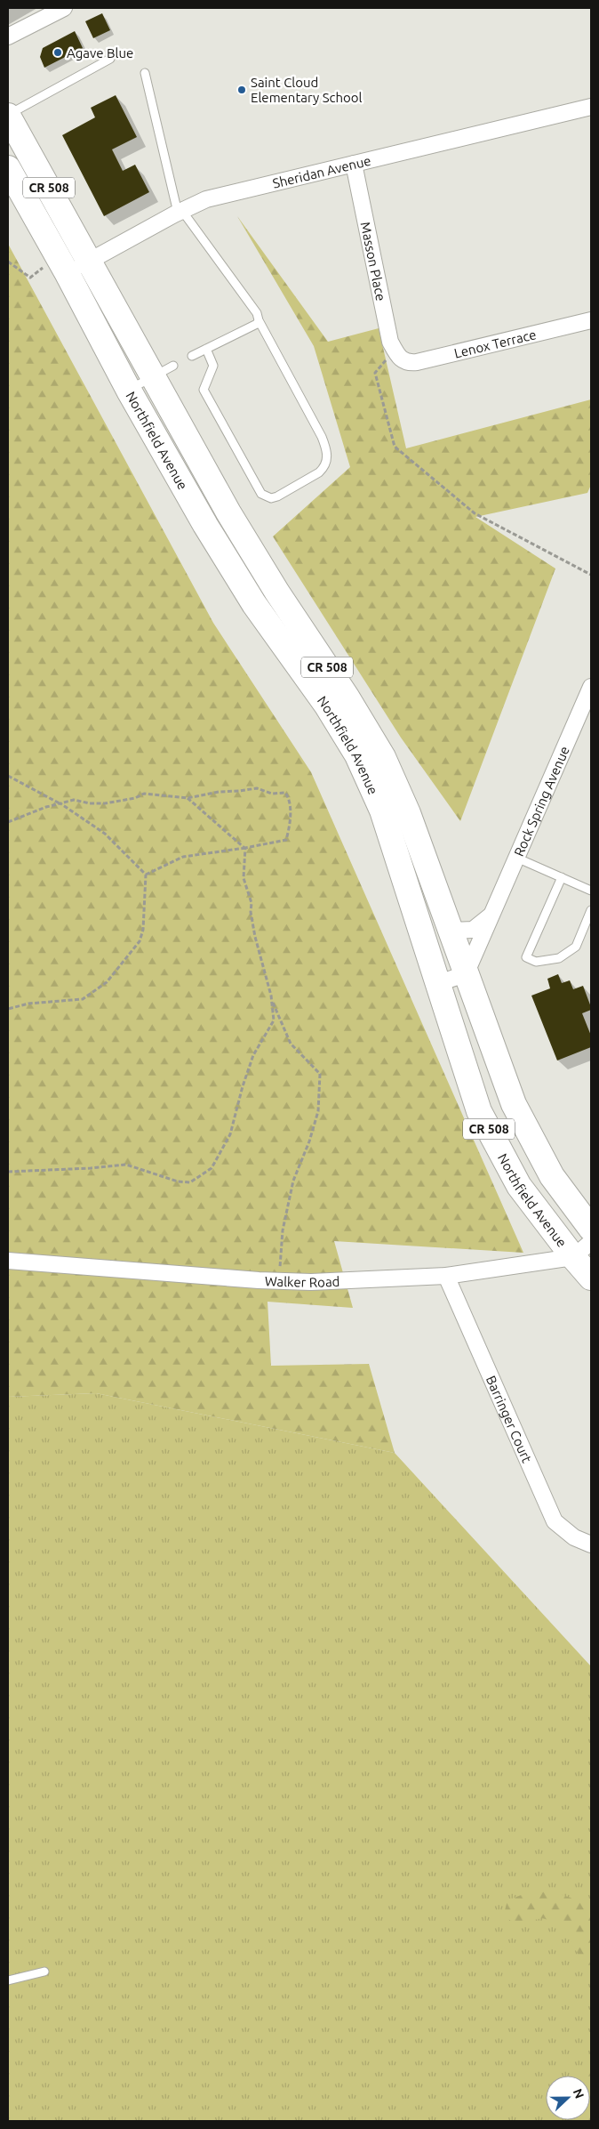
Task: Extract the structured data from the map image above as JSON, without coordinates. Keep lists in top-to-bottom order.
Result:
{
  "streets": {
    "main road": ["CR 508", "Northfield Avenue"],
    "street": [
      "Sheridan Avenue",
      "Masson Place",
      "Lenox Terrace",
      "Rock Spring Avenue",
      "Walker Road",
      "Barringer Court"
    ]
  },
  "crossings": [
    ["Sheridan Avenue", "Masson Place"],
    ["Sheridan Avenue", "Northfield Avenue"],
    ["Masson Place", "Lenox Terrace"],
    ["Northfield Avenue", "Rock Spring Avenue"],
    ["Northfield Avenue", "Walker Road"],
    ["Walker Road", "Barringer Court"]
  ],
  "places": ["Agave Blue", "Saint Cloud Elementary School"],
  "north": "right"
}
